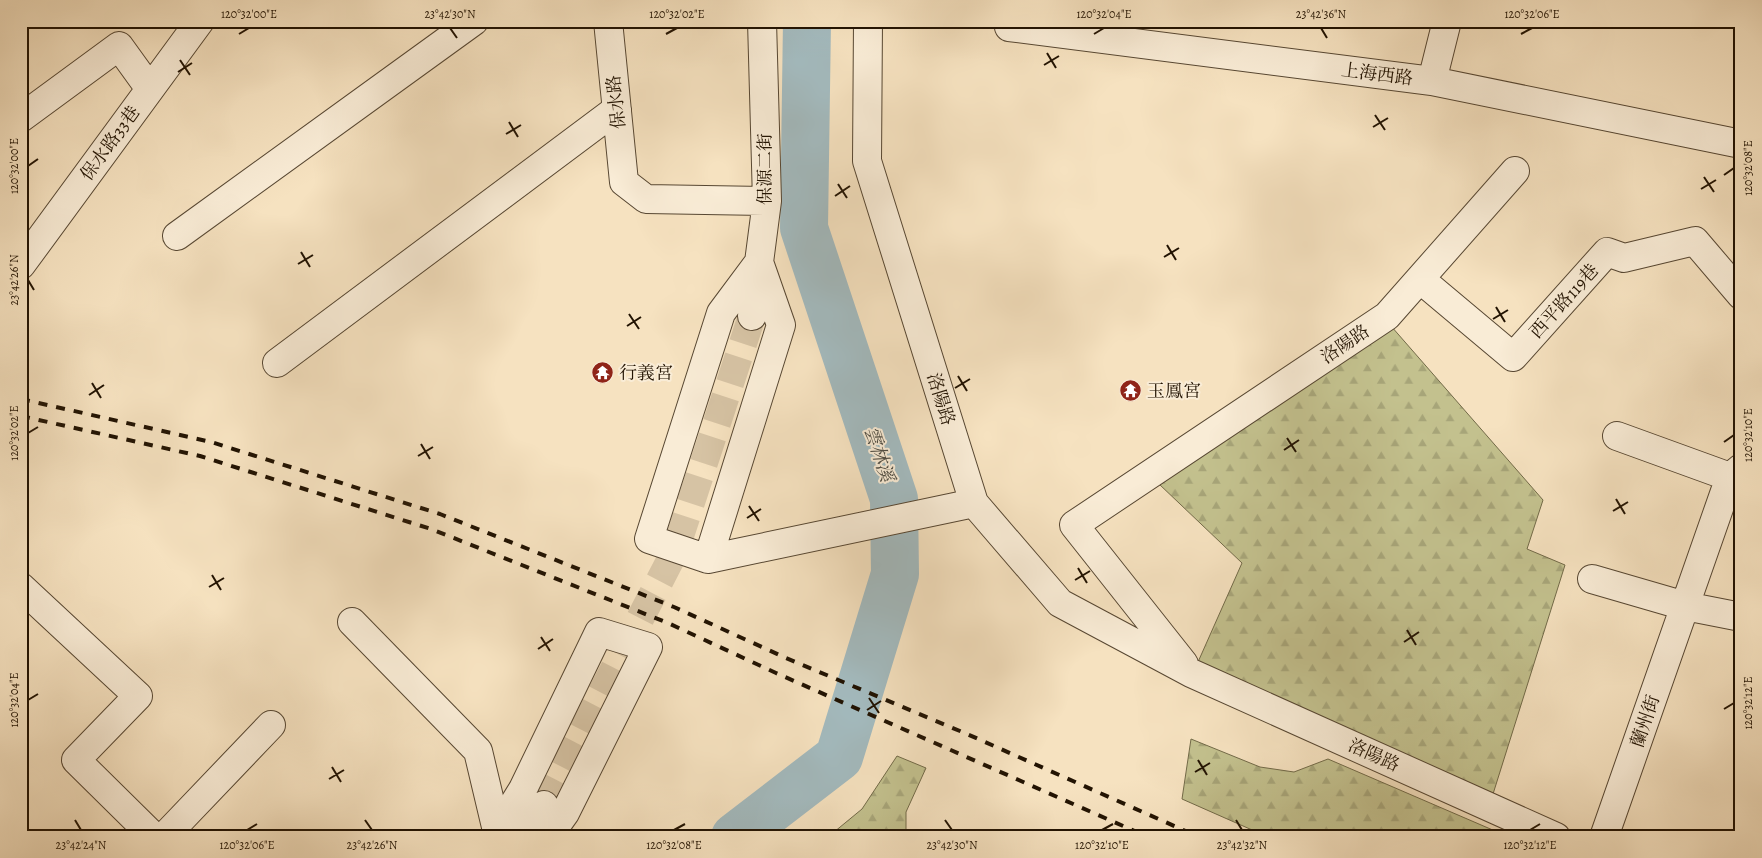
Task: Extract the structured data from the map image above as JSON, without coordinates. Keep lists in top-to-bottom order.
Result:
{
  "streets": {
    "street": [
      "上海西路",
      "保水路",
      "保水路33巷",
      "保源二街",
      "西平路119巷",
      "洛陽路",
      "蘭州街"
    ]
  },
  "crossings": [
    ["保水路", "保源二街"],
    ["西平路119巷", "洛陽路"]
  ],
  "water": ["雲林溪"],
  "places": {
    "temple": ["行義宮", "玉鳳宮"]
  },
  "coordinates": [
    "120°32'00\"E",
    "23°42'30\"N",
    "120°32'02\"E",
    "120°32'04\"E",
    "23°42'36\"N",
    "120°32'06\"E",
    "120°32'08\"E",
    "23°42'26\"N",
    "120°32'10\"E",
    "120°32'12\"E",
    "23°42'24\"N",
    "23°42'32\"N"
  ]
}
